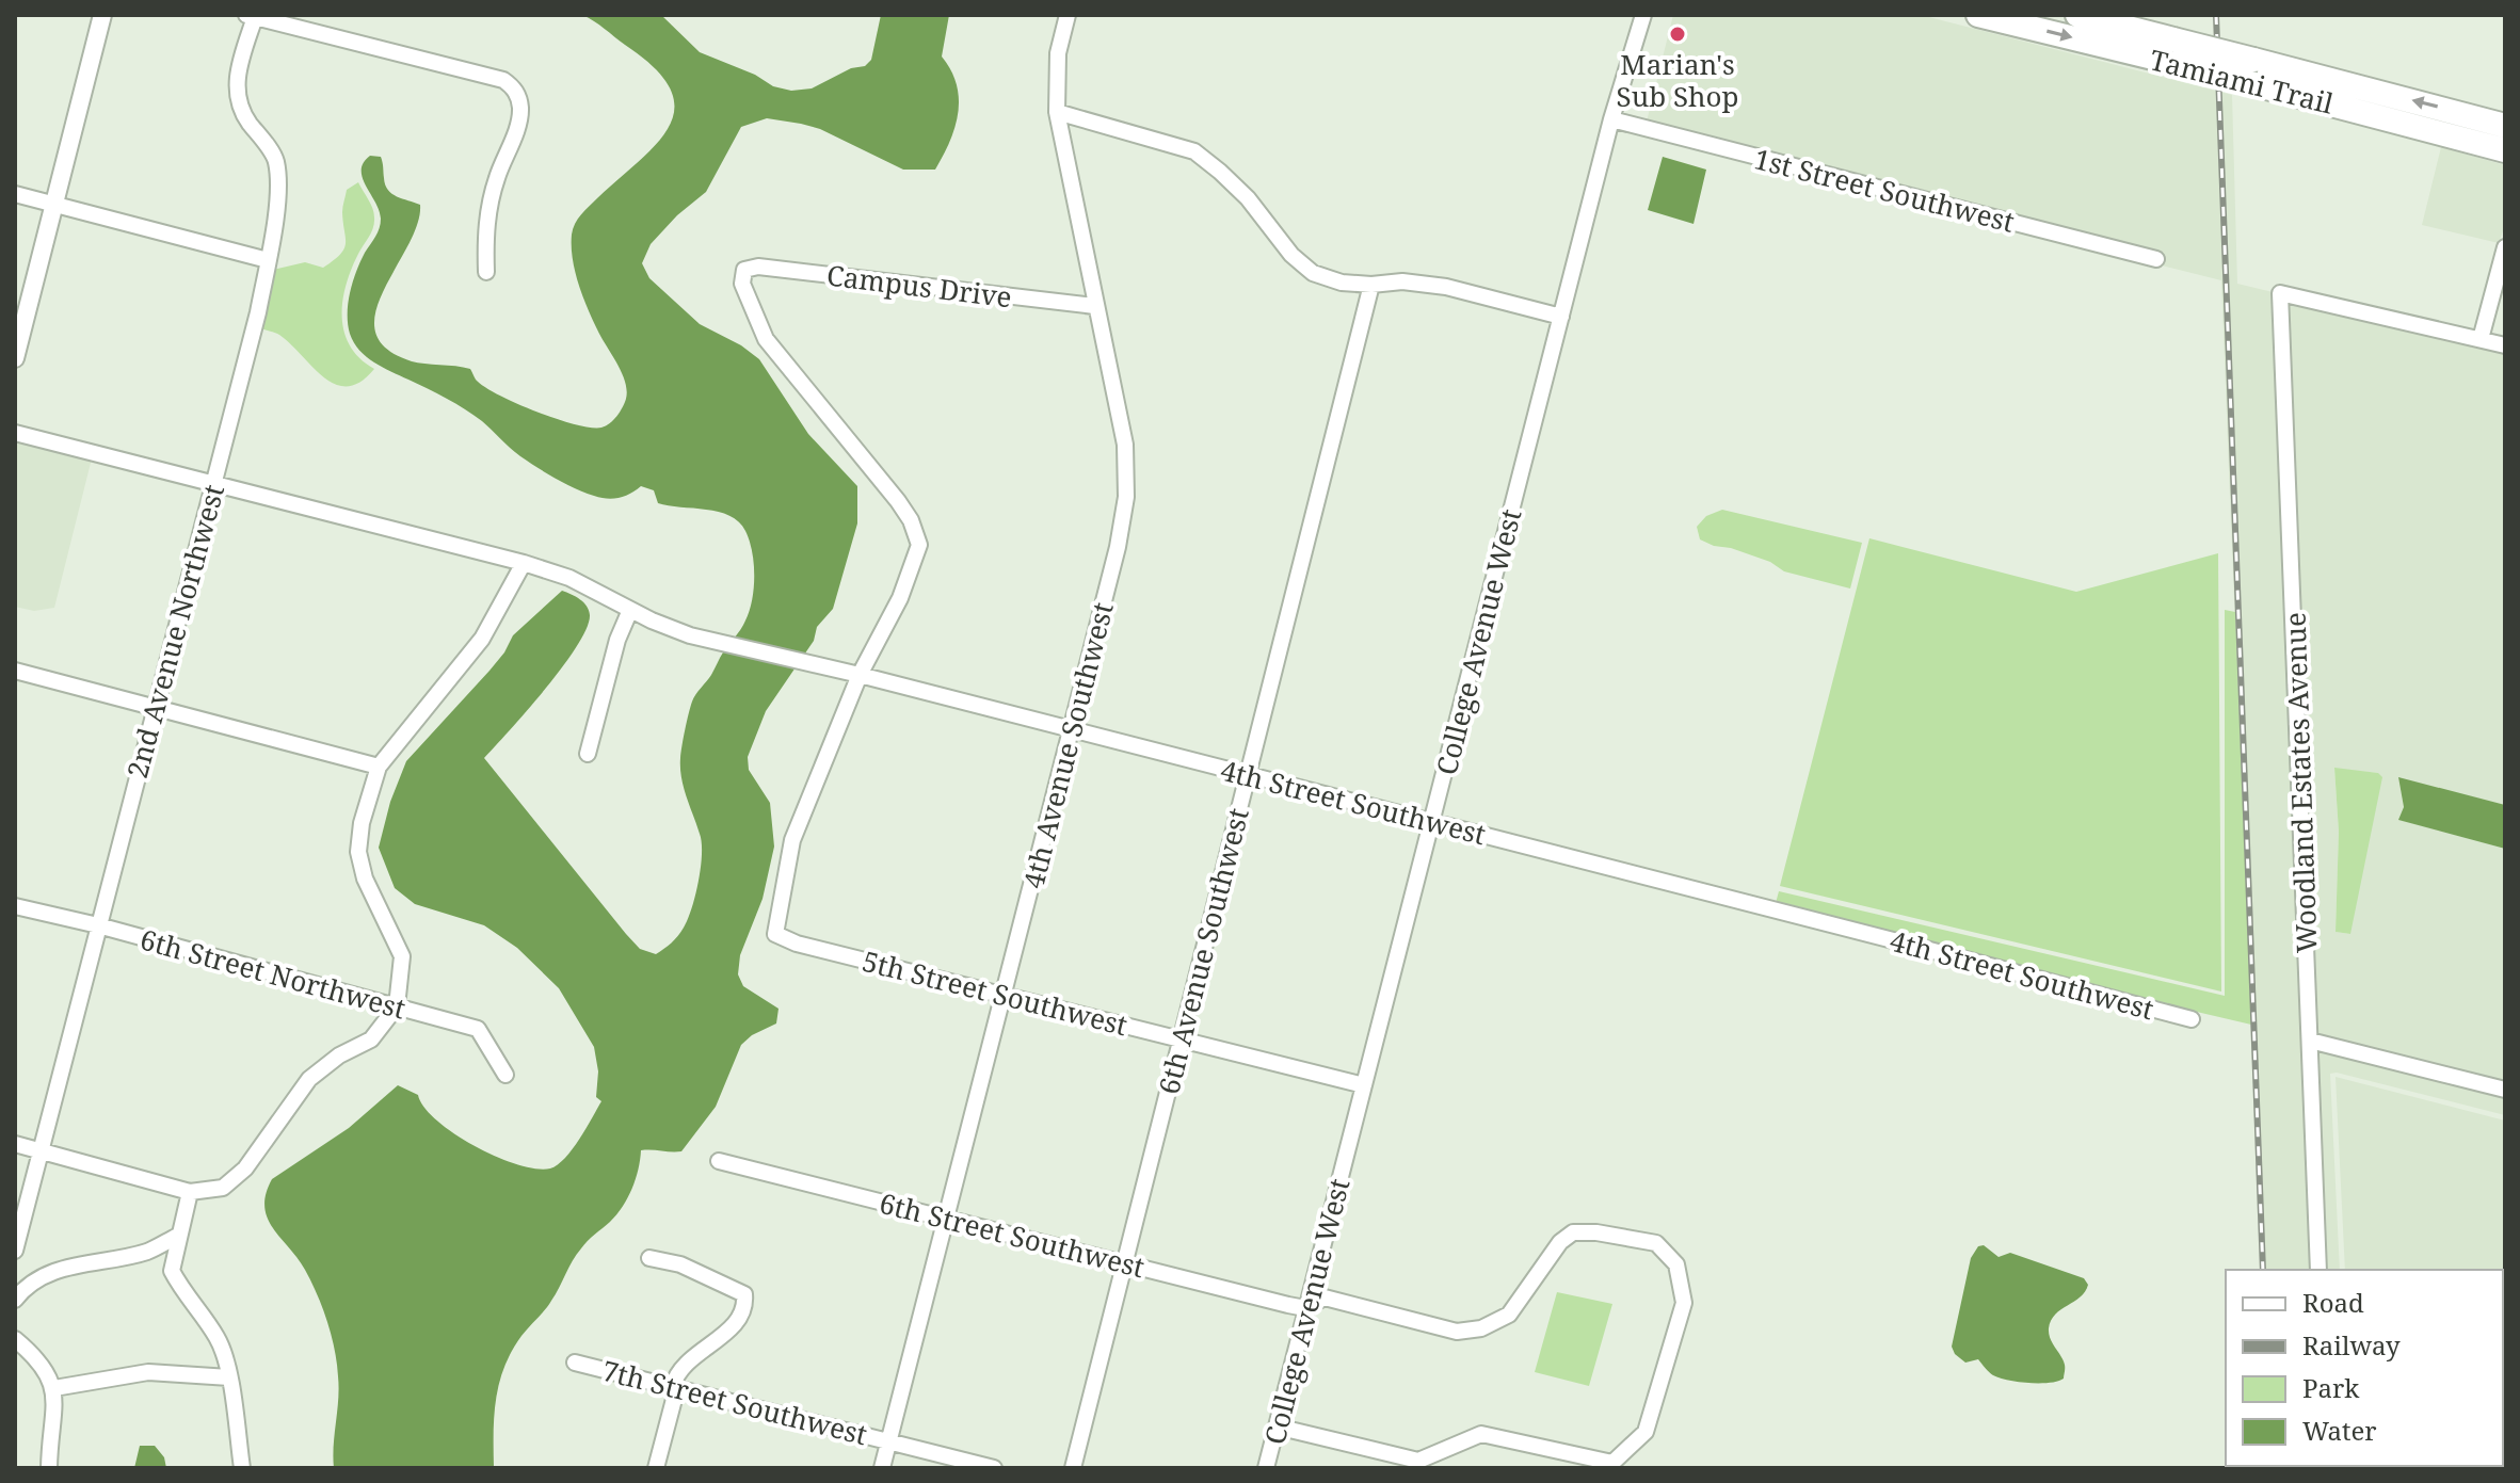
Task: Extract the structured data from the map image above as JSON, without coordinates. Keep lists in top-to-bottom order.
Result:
{
  "streets": {
    "main road": ["Tamiami Trail"],
    "street": [
      "1st Street Southwest",
      "Campus Drive",
      "2nd Avenue Northwest",
      "College Avenue West",
      "4th Avenue Southwest",
      "Woodland Estates Avenue",
      "4th Street Southwest",
      "6th Avenue Southwest",
      "6th Street Northwest",
      "5th Street Southwest",
      "6th Street Southwest",
      "7th Street Southwest"
    ]
  },
  "crossings": [
    ["1st Street Southwest", "College Avenue West"],
    ["Campus Drive", "4th Avenue Southwest"],
    ["Campus Drive", "4th Street Southwest"],
    ["Campus Drive", "5th Street Southwest"],
    ["2nd Avenue Northwest", "4th Street Southwest"],
    ["2nd Avenue Northwest", "6th Street Northwest"],
    ["College Avenue West", "4th Street Southwest"],
    ["College Avenue West", "5th Street Southwest"],
    ["College Avenue West", "6th Street Southwest"],
    ["4th Avenue Southwest", "4th Street Southwest"],
    ["4th Avenue Southwest", "5th Street Southwest"],
    ["4th Avenue Southwest", "6th Street Southwest"],
    ["4th Avenue Southwest", "7th Street Southwest"],
    ["4th Street Southwest", "6th Avenue Southwest"],
    ["4th Street Southwest", "5th Street Southwest"],
    ["6th Avenue Southwest", "5th Street Southwest"],
    ["6th Avenue Southwest", "6th Street Southwest"]
  ],
  "places": ["Marian's Sub Shop"],
  "legend": [
    "Road",
    "Railway",
    "Park",
    "Water"
  ]
}
